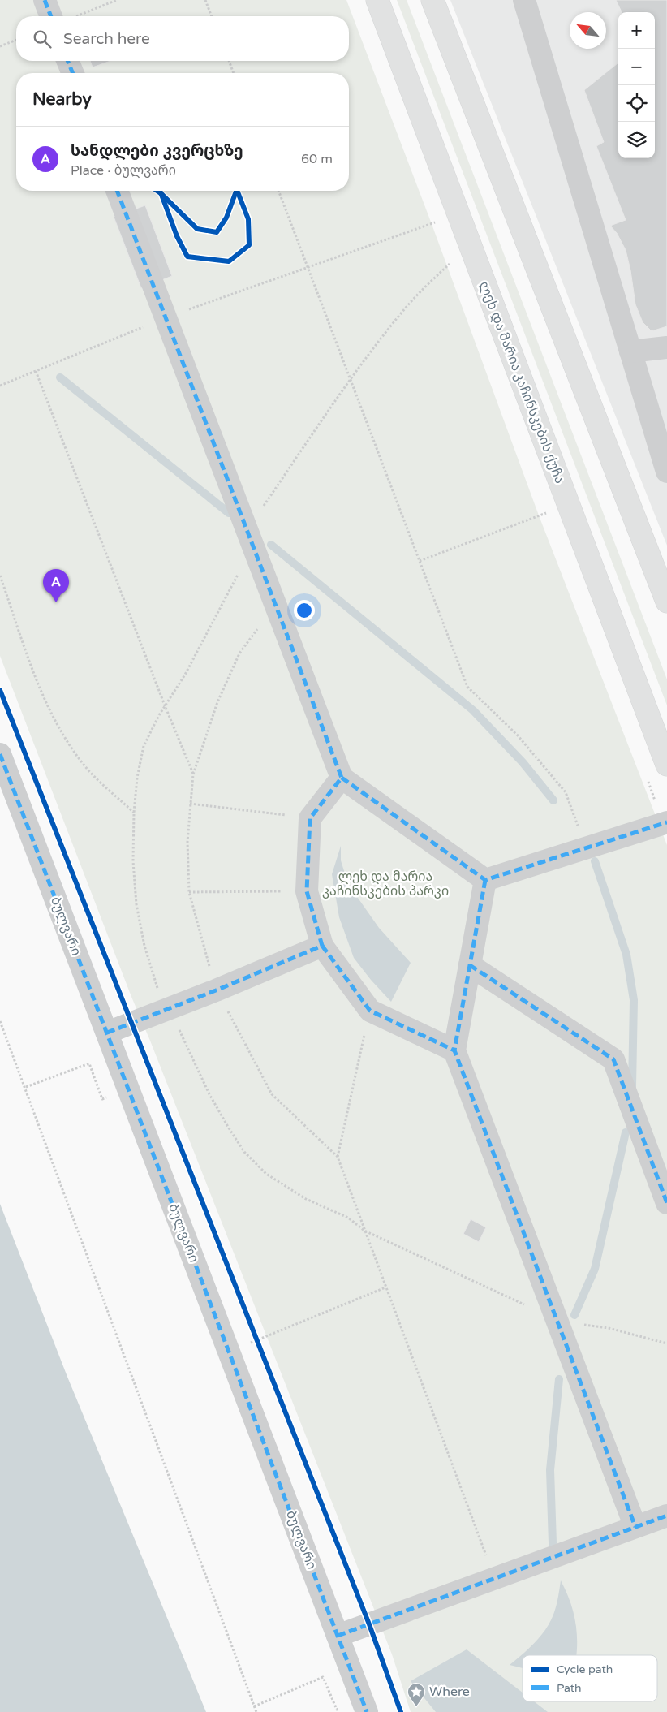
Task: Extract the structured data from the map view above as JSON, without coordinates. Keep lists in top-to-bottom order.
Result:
{
  "streets": {
    "main road": ["ლეხ და მარია კაჩინსკების ქუჩა"],
    "street": ["ბულვარი"]
  },
  "parks": ["ლეხ და მარია კაჩინსკების პარკი"],
  "places": {
    "place": ["Where"]
  },
  "legend": ["Cycle path", "Path"],
  "north": "top left",
  "page": {
    "map_buttons": ["+", "−"],
    "search": "Search here",
    "heading": "Nearby",
    "list": [
      {
        "mark": "A",
        "name": "სანდლები კვერცხზე",
        "note": "Place · ბულვარი",
        "value": "60 m"
      }
    ],
    "pins": "A"
  }
}
